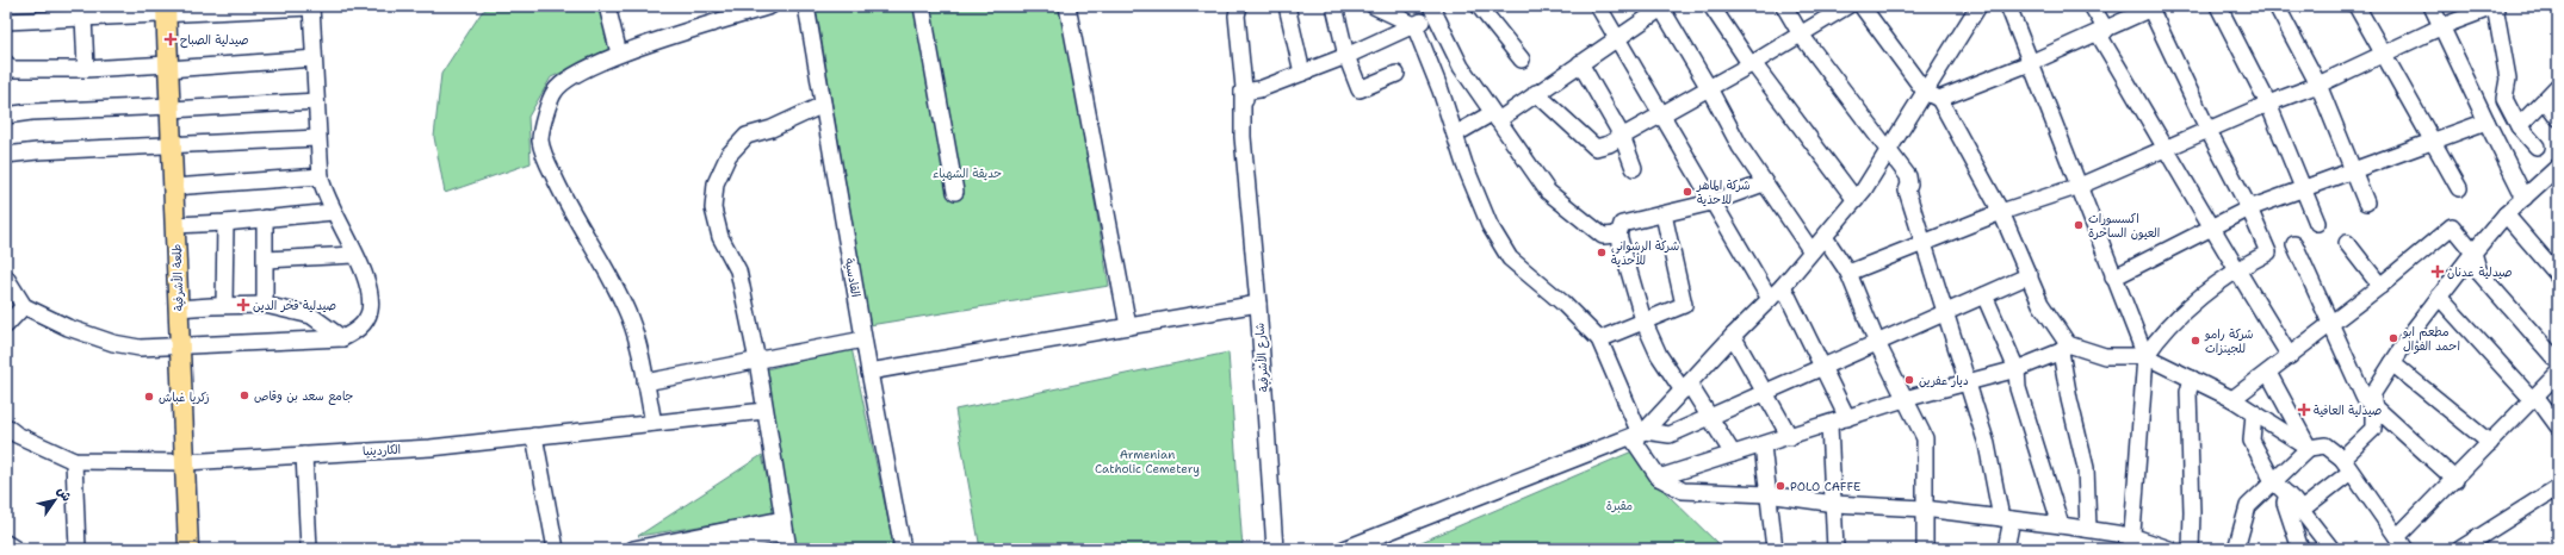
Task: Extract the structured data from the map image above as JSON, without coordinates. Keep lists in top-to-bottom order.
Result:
{
  "streets": {
    "main road": ["طلعة الأشرفية"],
    "street": ["القادسية", "شارع الأشرفية", "الكاردينيا"]
  },
  "crossings": [
    ["طلعة الأشرفية", "الكاردينيا"]
  ],
  "parks": ["حديقة الشهباء", "Armenian Catholic Cemetery", "مقبرة"],
  "places": {
    "health": [
      "صيدلية الصباح",
      "صيدلية عدنان",
      "صيدلية فخر الدين",
      "صيدلية العافية"
    ],
    "other": [
      "شركة الماهر للاحذية",
      "اكسسورات العيون الساحرة",
      "شركة الرشواني للأحذية",
      "مطعم ابو احمد الفوال",
      "شركة رامو للجينزات",
      "ديار عفرين",
      "جامع سعد بن وقاص",
      "زكريا غباش",
      "POLO CAFFE"
    ]
  },
  "north": "top right"
}
